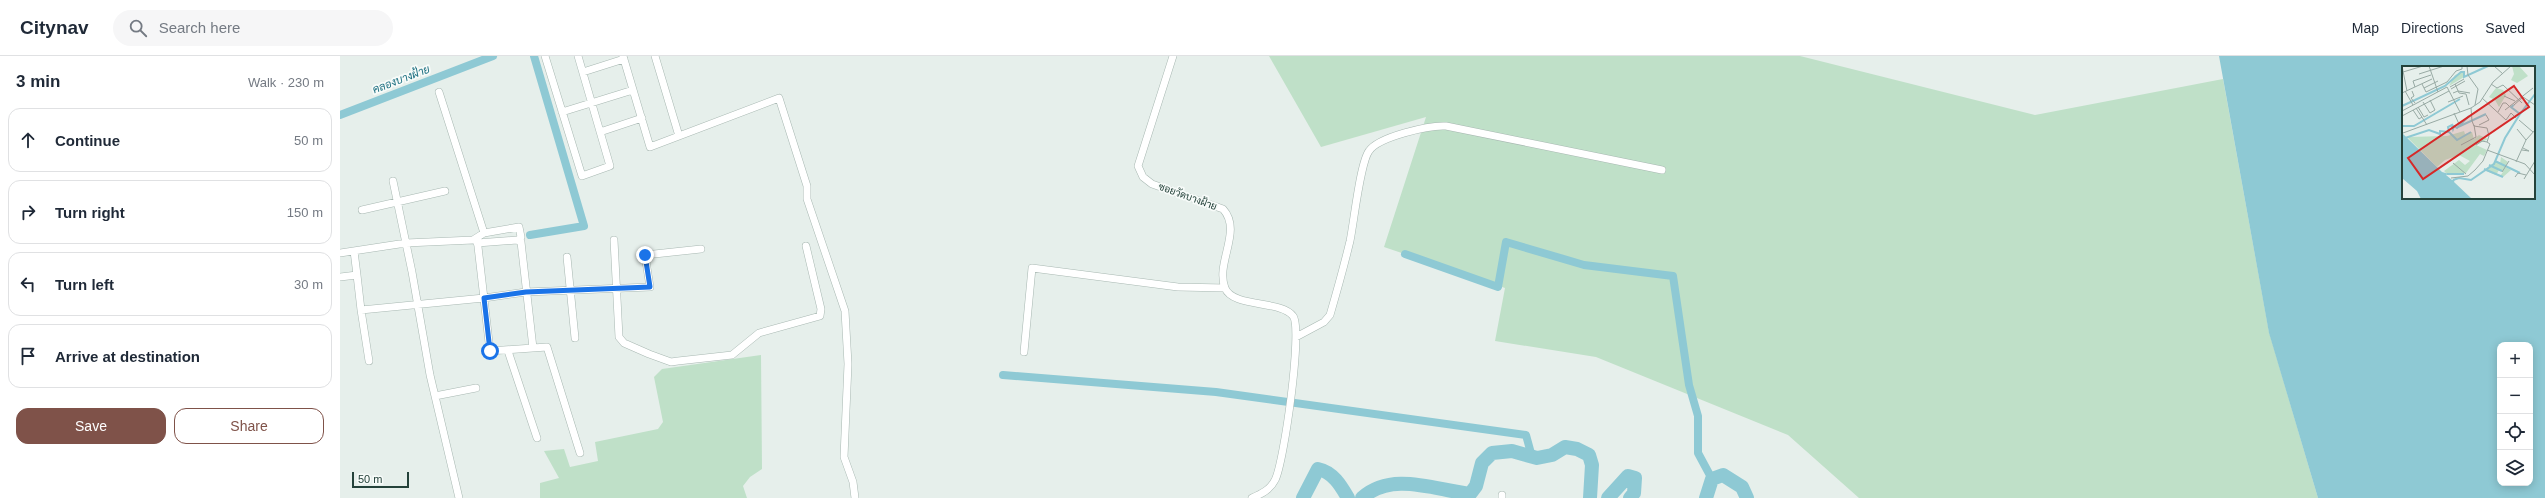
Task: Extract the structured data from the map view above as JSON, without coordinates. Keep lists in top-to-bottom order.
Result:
{
  "streets": {
    "street": ["ซอยวัดบางฝ้าย"]
  },
  "water": ["คลองบางฝ้าย"],
  "scale_bar": "50 m",
  "page": {
    "header": "Citynav",
    "search": "Search here",
    "nav": ["Map", "Directions", "Saved"],
    "heading": ["3 min", "Walk · 230 m"],
    "list": [
      ["Continue", "50 m"],
      ["Turn right", "150 m"],
      ["Turn left", "30 m"],
      "Arrive at destination"
    ],
    "map_buttons": ["+", "−"],
    "buttons": ["Save", "Share"],
    "scale": "50 m"
  }
}
